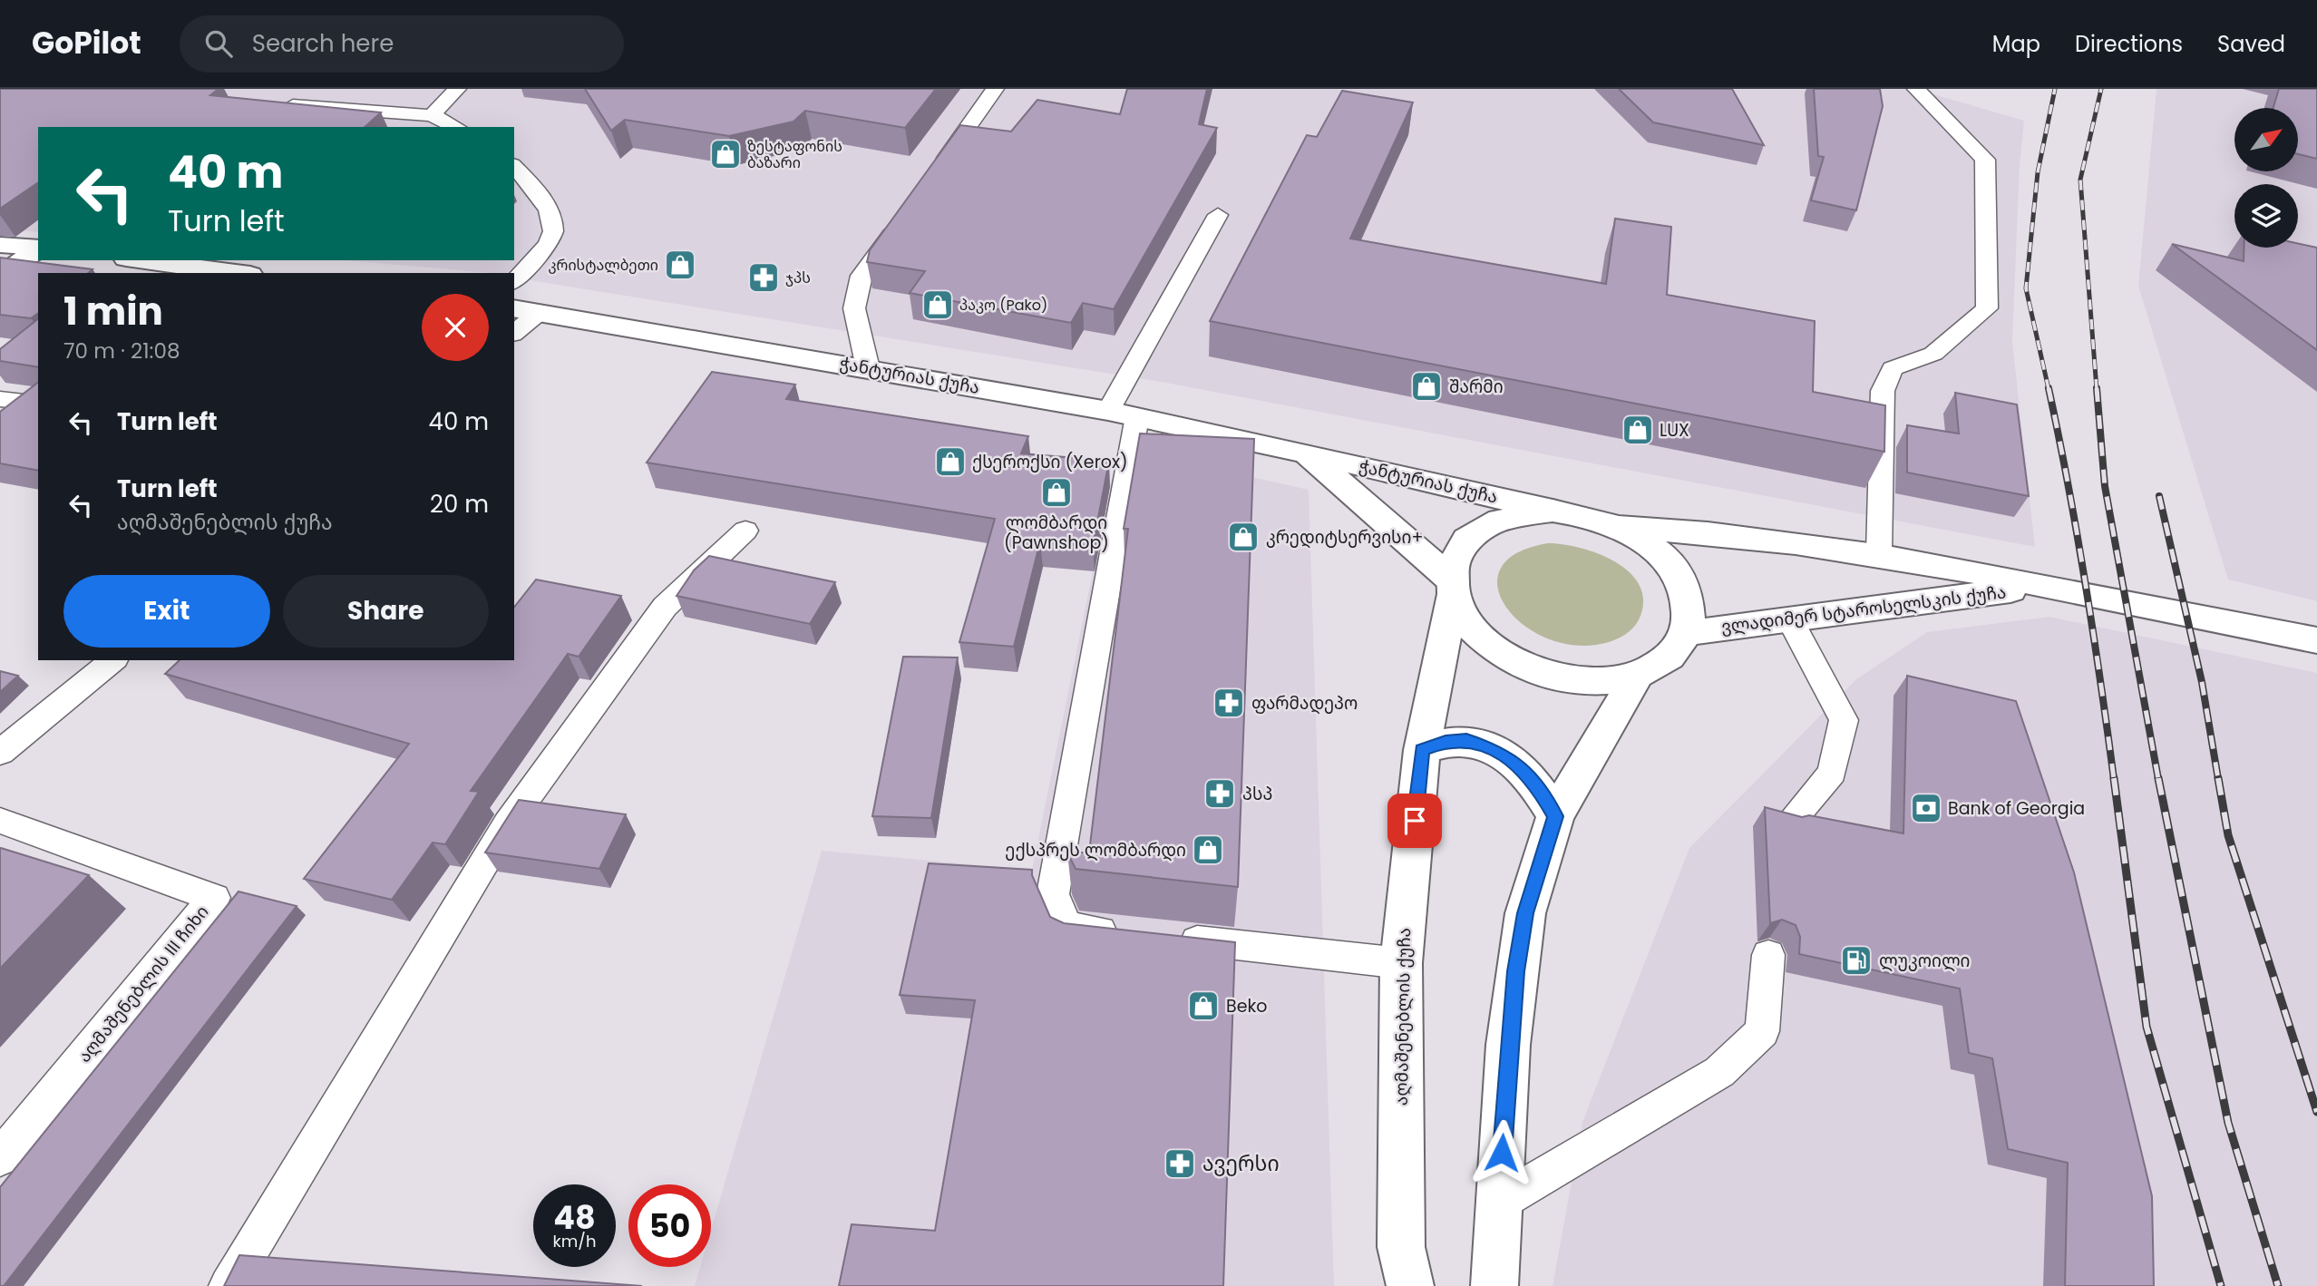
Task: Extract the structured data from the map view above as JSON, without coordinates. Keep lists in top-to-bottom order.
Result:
{
  "streets": {
    "main road": ["ჭანტურიას ქუჩა", "ვლადიმერ სტაროსელსკის ქუჩა", "აღმაშენებლის ქუჩა"],
    "lane": ["აღმაშენებლის III ჩიხი"]
  },
  "crossings": [
    ["ჭანტურიას ქუჩა", "ვლადიმერ სტაროსელსკის ქუჩა"],
    ["ჭანტურიას ქუჩა", "აღმაშენებლის ქუჩა"],
    ["ვლადიმერ სტაროსელსკის ქუჩა", "აღმაშენებლის ქუჩა"]
  ],
  "places": {
    "shop": [
      "ზესტაფონის ბაზარი",
      "კრისტალბეთი",
      "პაკო (Pako)",
      "შარმი",
      "LUX",
      "ქსეროქსი (Xerox)",
      "ლომბარდი (Pawnshop)",
      "კრედიტსერვისი+",
      "ექსპრეს ლომბარდი",
      "Beko"
    ],
    "pharmacy": [
      "ჯპს",
      "ფარმადეპო",
      "პსპ",
      "ავერსი"
    ],
    "bank": ["Bank of Georgia"],
    "fuel station": ["ლუკოილი"]
  },
  "north": "top right",
  "page": {
    "header": "GoPilot",
    "search": "Search here",
    "nav": ["Map", "Directions", "Saved"],
    "turn": ["40 m", "Turn left"],
    "heading": ["1 min", "70 m · 21:08"],
    "list": [
      {
        "name": "Turn left",
        "value": "40 m"
      },
      {
        "name": "Turn left",
        "note": "აღმაშენებლის ქუჩა",
        "value": "20 m"
      }
    ],
    "buttons": ["Exit", "Share"],
    "speed": "48 km/h",
    "limit": "50"
  }
}
